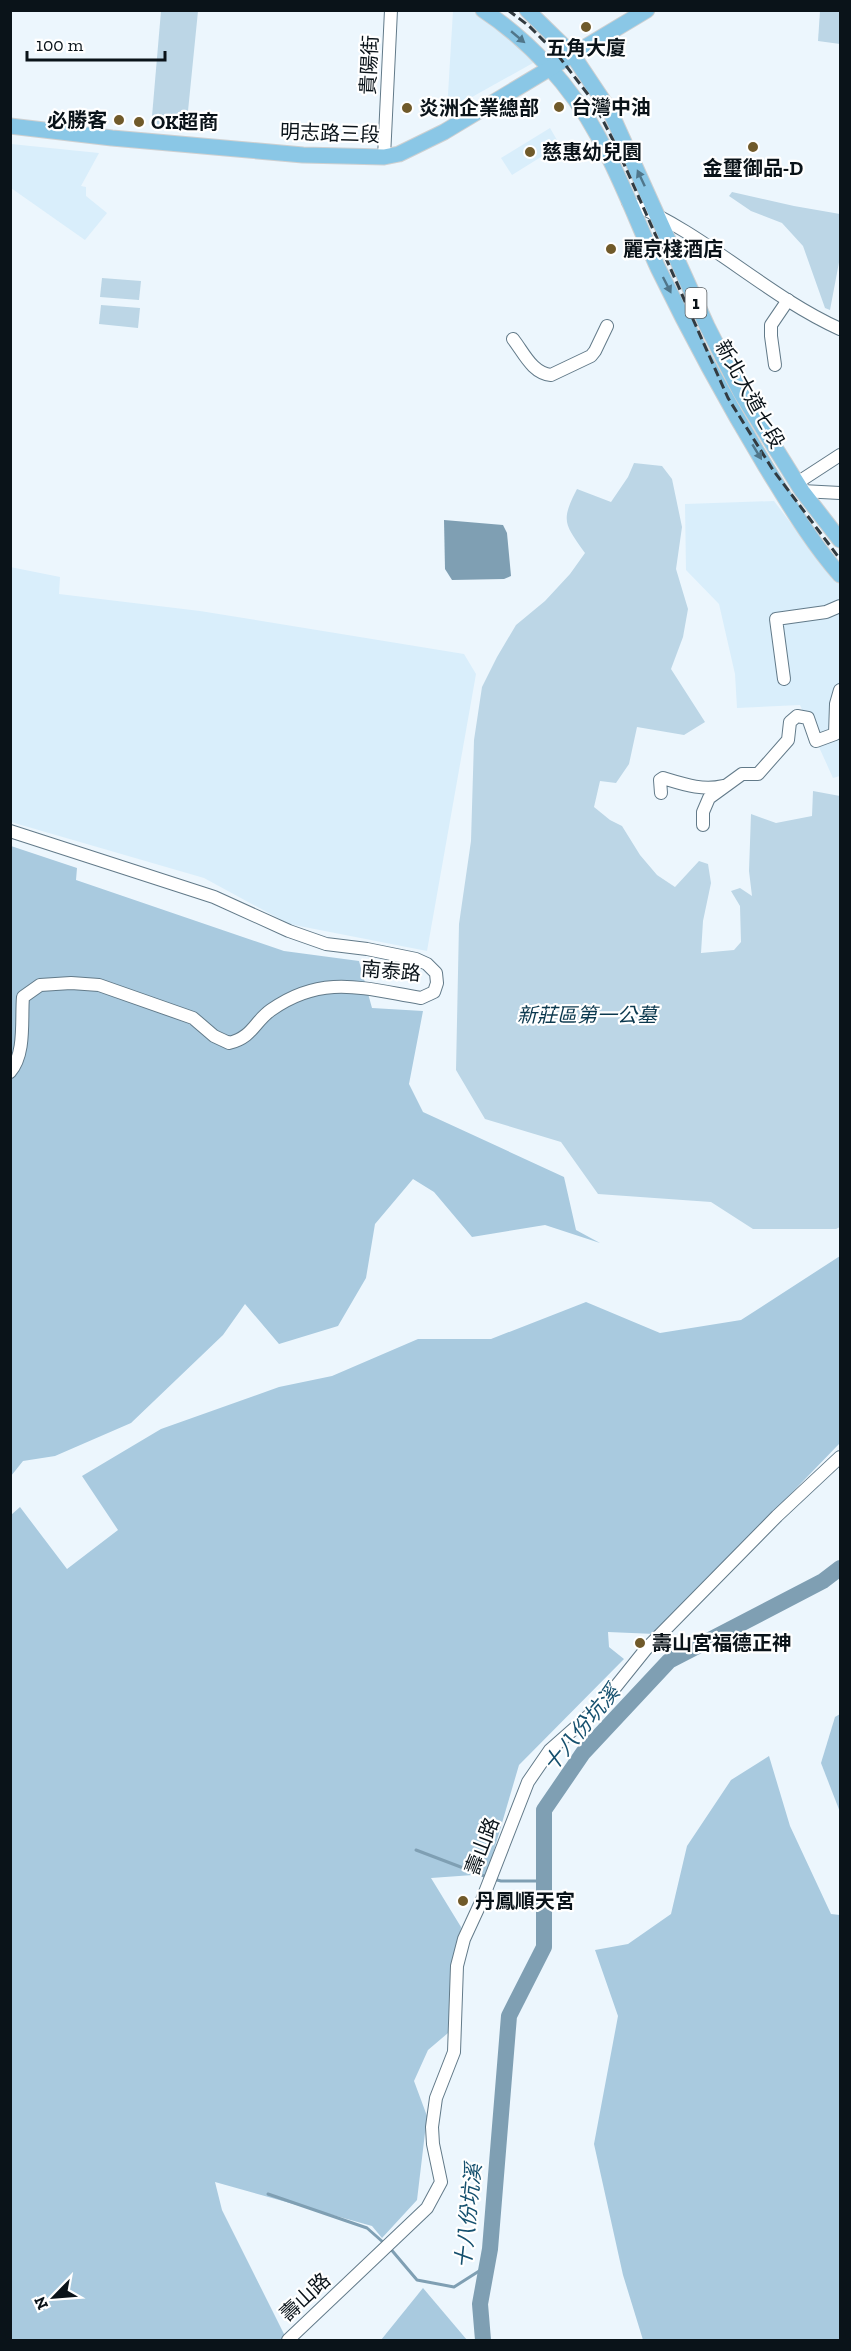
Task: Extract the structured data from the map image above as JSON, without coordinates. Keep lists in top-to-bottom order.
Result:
{
  "streets": {
    "main road": ["明志路三段", "1", "新北大道七段"],
    "street": ["貴陽街", "南泰路", "壽山路"]
  },
  "crossings": [
    ["貴陽街", "明志路三段"],
    ["明志路三段", "1"],
    ["明志路三段", "新北大道七段"],
    ["1", "新北大道七段"]
  ],
  "water": ["十八份坑溪"],
  "parks": ["新莊區第一公墓"],
  "places": [
    "五角大廈",
    "台灣中油",
    "炎洲企業總部",
    "必勝客",
    "OK超商",
    "金璽御品-D",
    "慈惠幼兒園",
    "麗京棧酒店",
    "壽山宮福德正神",
    "丹鳳順天宮"
  ],
  "scale_bar": "100 m",
  "north": "bottom left"
}
